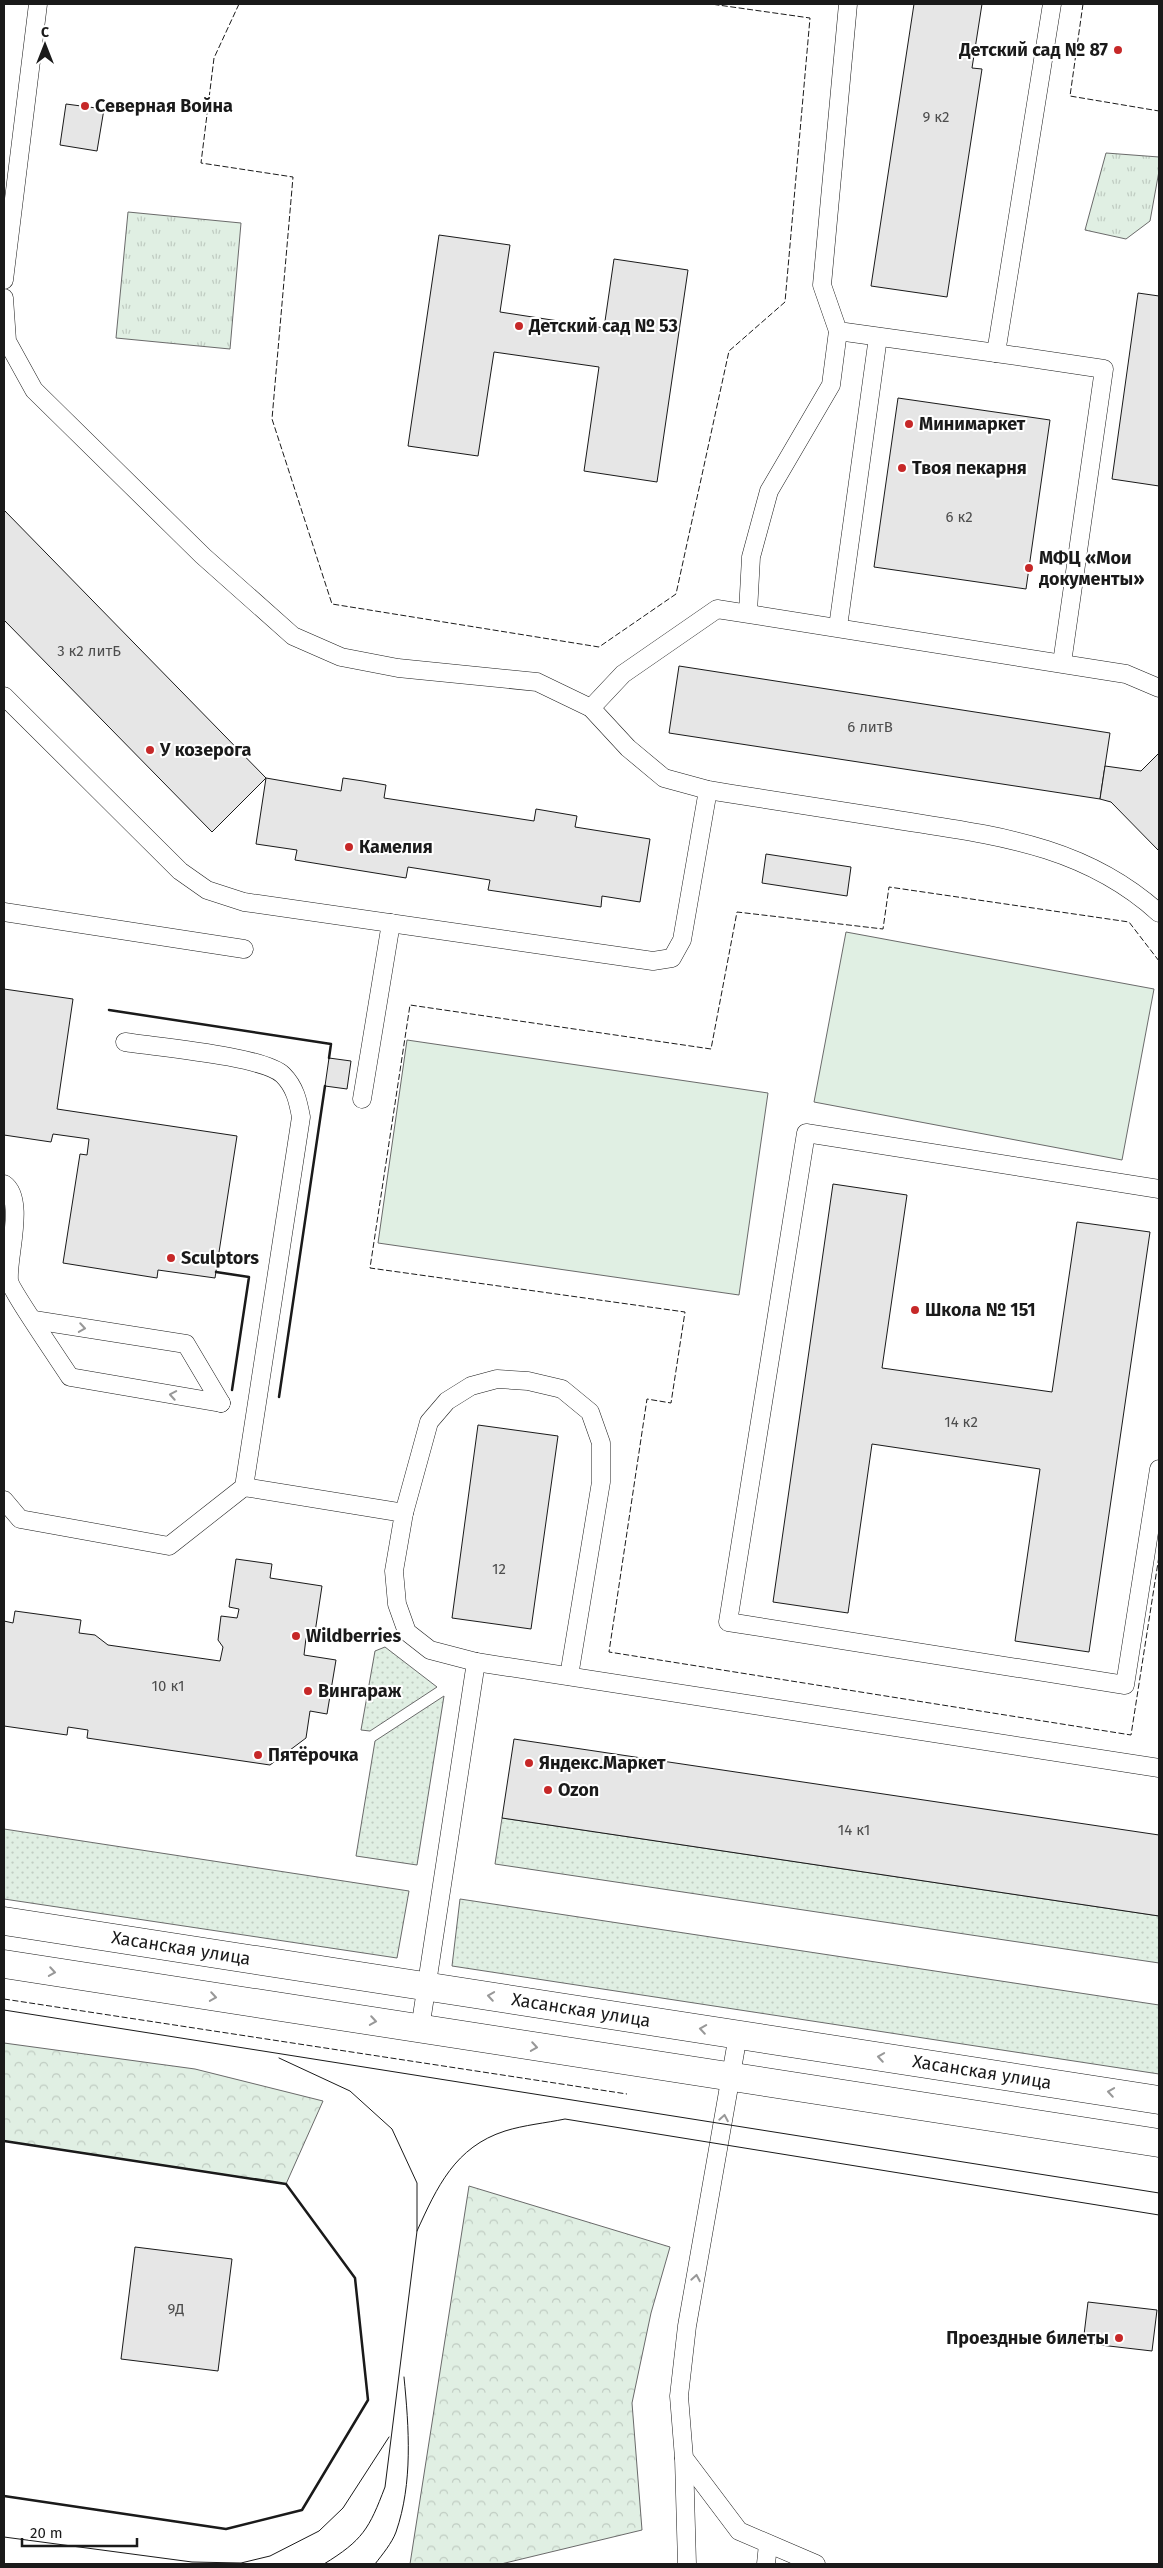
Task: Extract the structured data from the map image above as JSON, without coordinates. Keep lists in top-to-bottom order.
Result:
{
  "streets": {
    "street": ["Хасанская улица"]
  },
  "places": [
    "Детский сад № 87",
    "Северная Война",
    "Детский сад № 53",
    "Минимаркет",
    "Твоя пекарня",
    "МФЦ «Мои документы»",
    "У козерога",
    "Камелия",
    "Sculptors",
    "Школа № 151",
    "Wildberries",
    "Вингараж",
    "Пятёрочка",
    "Яндекс.Маркет",
    "Ozon",
    "Проездные билеты"
  ],
  "house_numbers": [
    "9 к2",
    "6 к2",
    "3 к2 литБ",
    "6 литВ",
    "14 к2",
    "12",
    "10 к1",
    "14 к1",
    "9Д"
  ],
  "scale_bar": "20 m",
  "north": "top"
}
